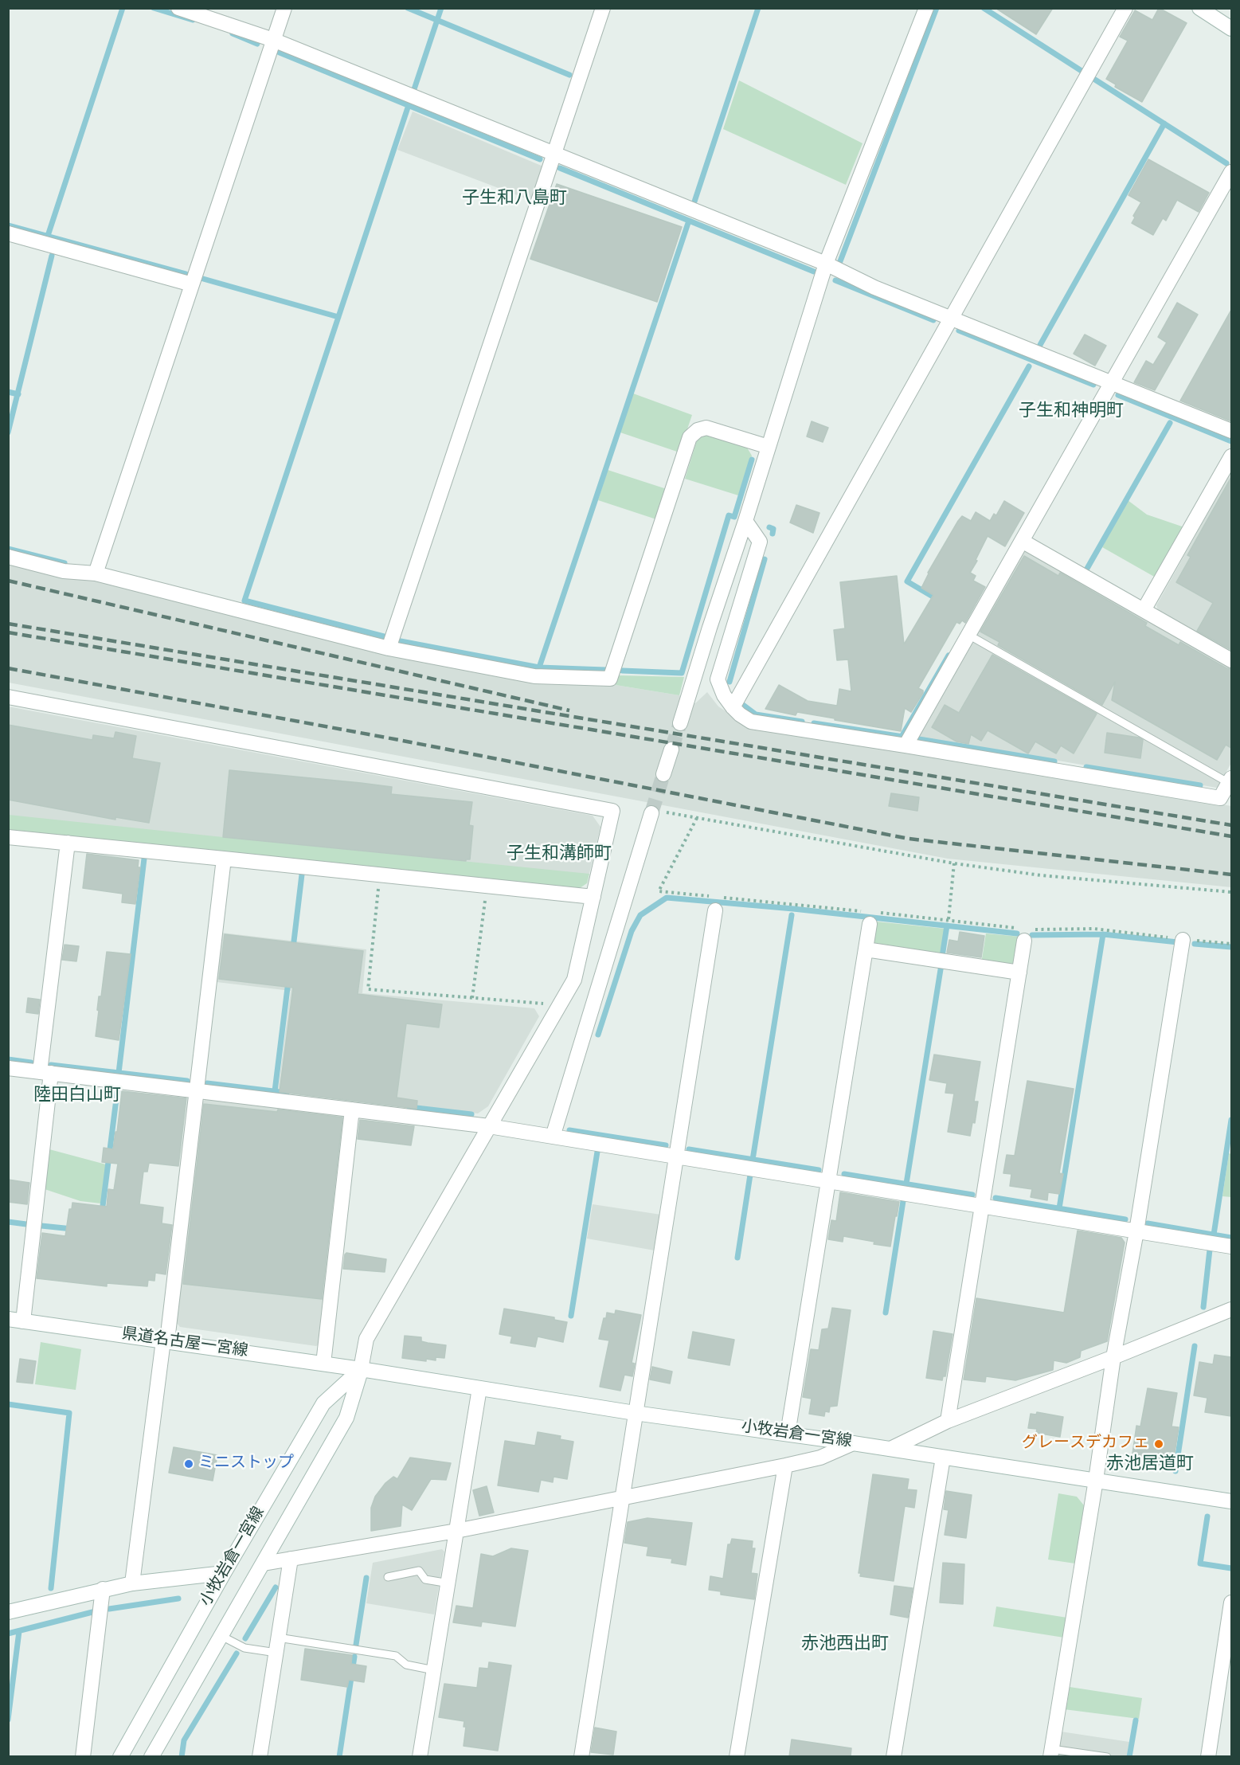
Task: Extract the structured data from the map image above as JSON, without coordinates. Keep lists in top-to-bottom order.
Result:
{
  "streets": {
    "street": ["県道名古屋一宮線", "小牧岩倉一宮線"]
  },
  "crossings": [
    ["県道名古屋一宮線", "小牧岩倉一宮線"]
  ],
  "districts": [
    "子生和八島町",
    "子生和神明町",
    "子生和溝師町",
    "陸田白山町",
    "赤池居道町",
    "赤池西出町"
  ],
  "places": ["グレースデカフェ", "ミニストップ"]
}
